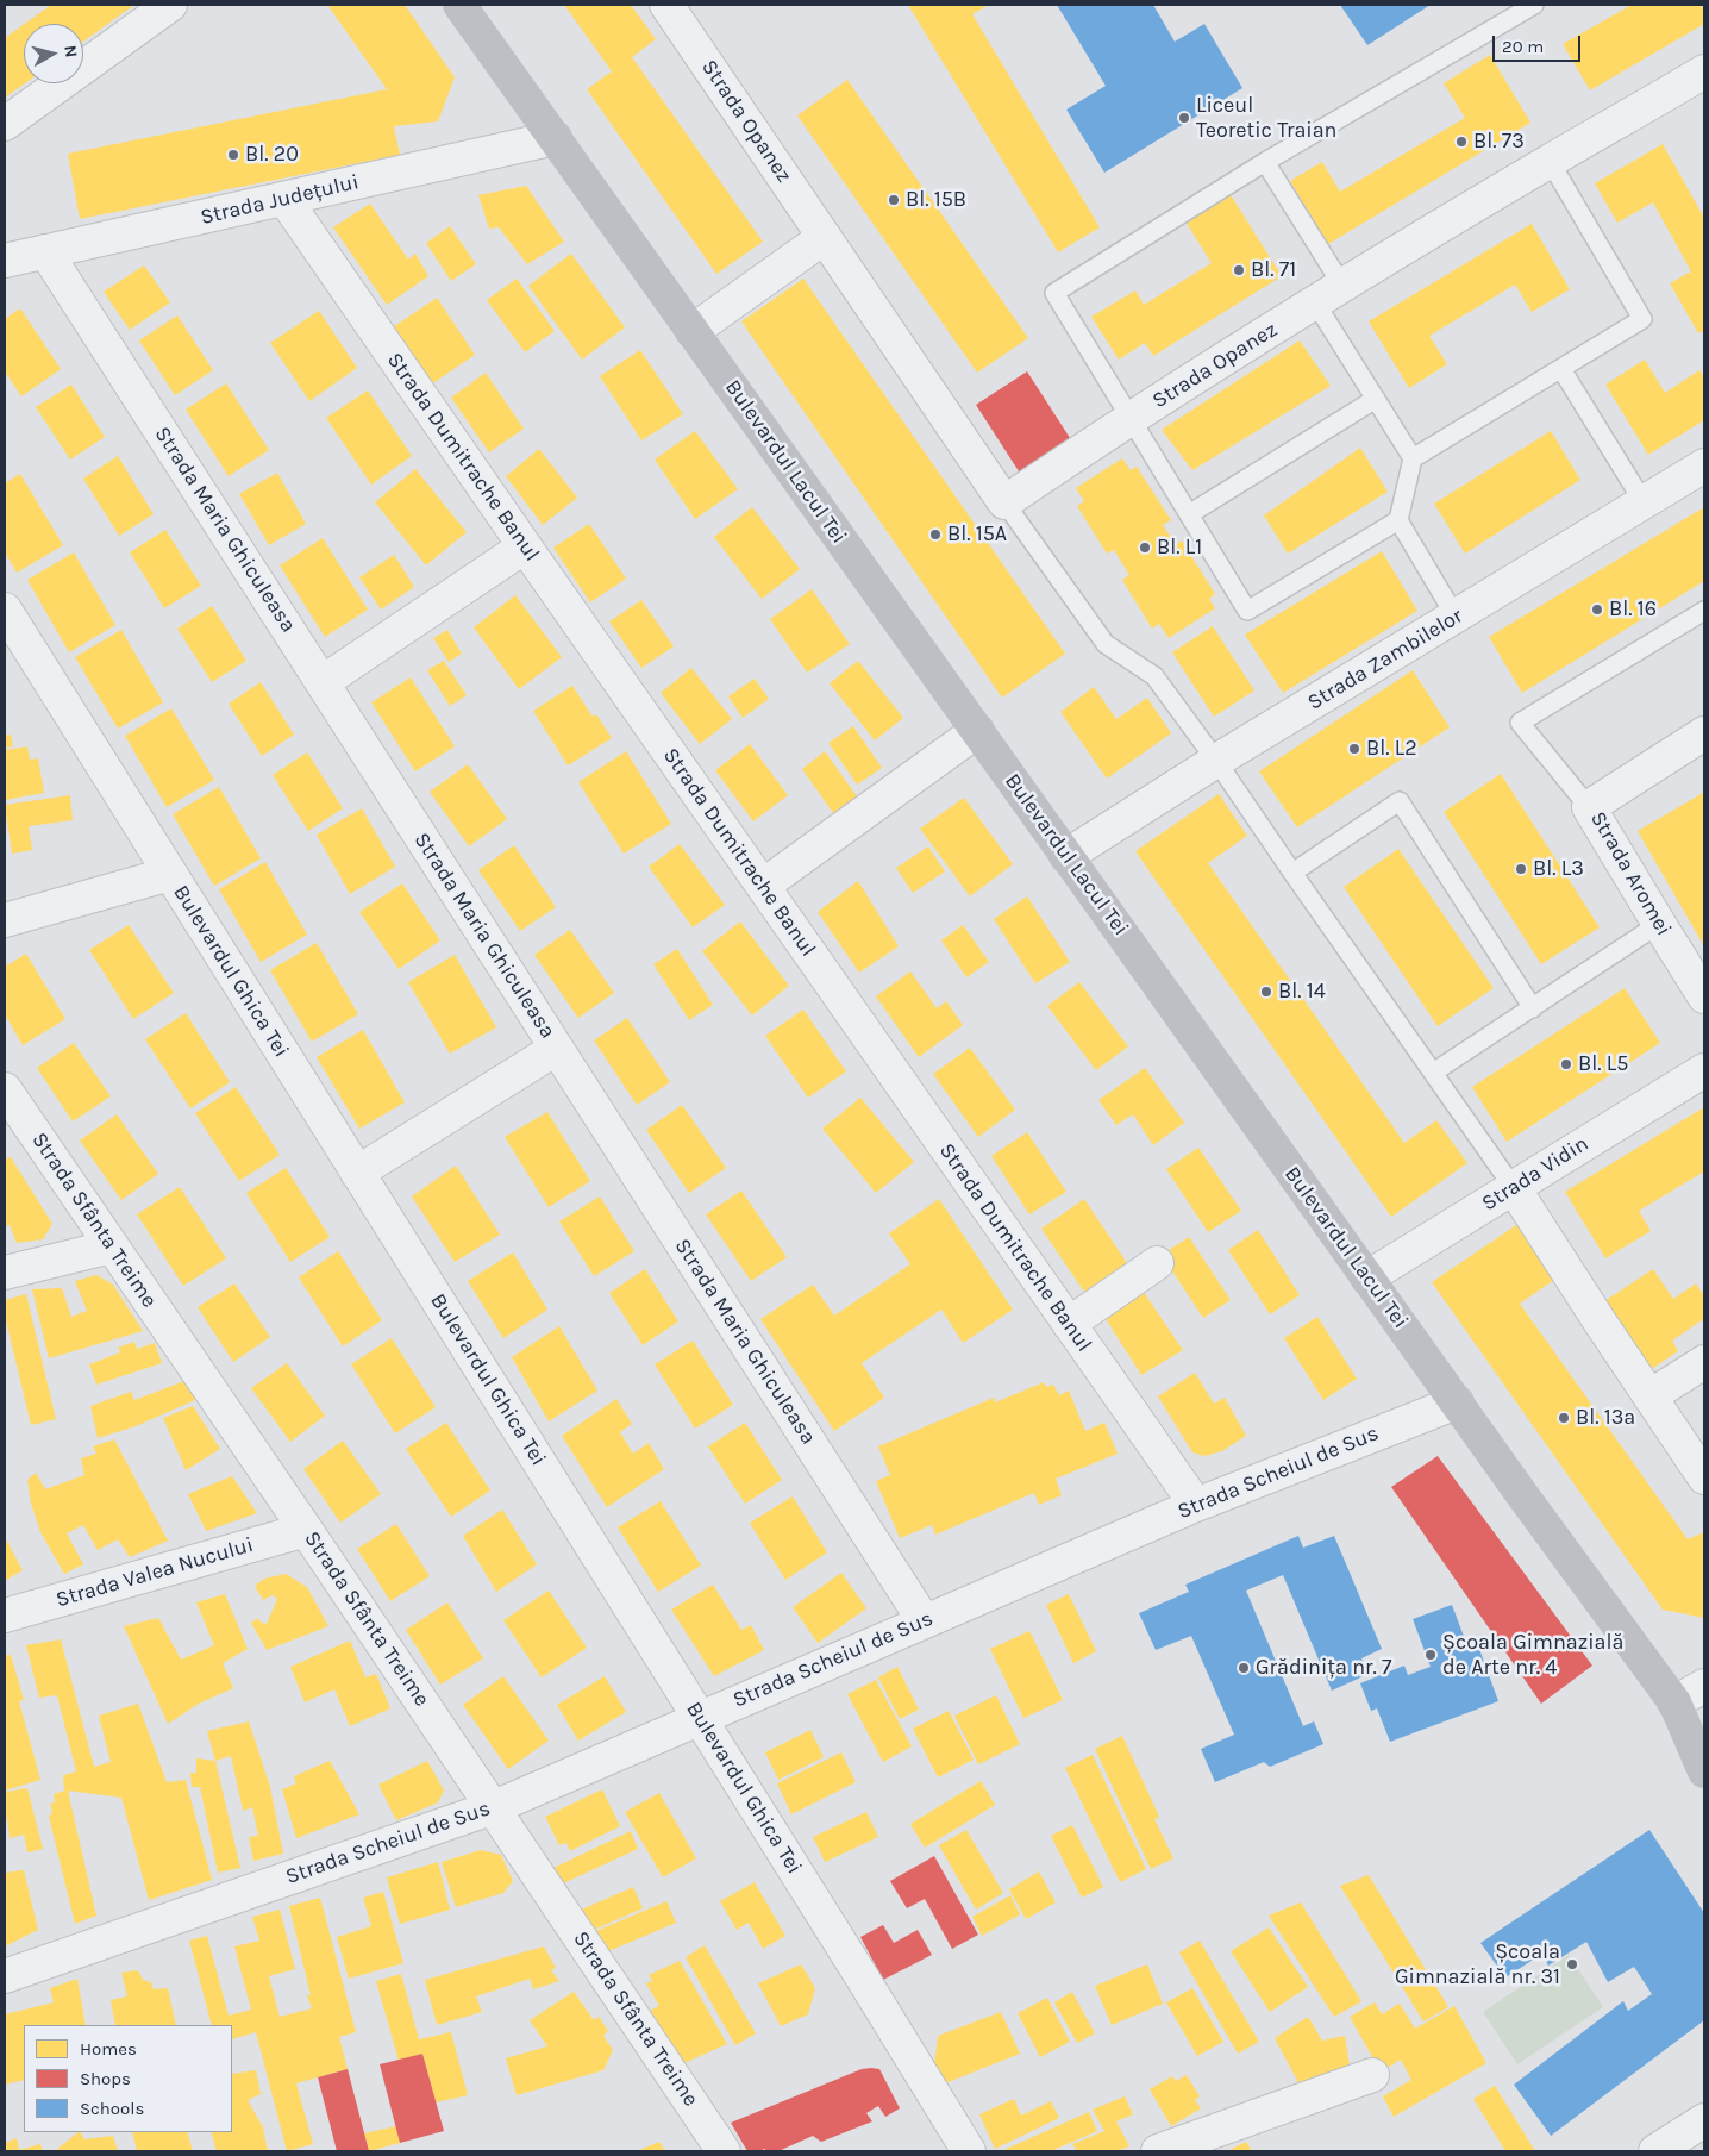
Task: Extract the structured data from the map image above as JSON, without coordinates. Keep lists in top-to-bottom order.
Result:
{
  "streets": {
    "main road": ["Bulevardul Lacul Tei"],
    "street": [
      "Strada Opanez",
      "Strada Județului",
      "Strada Dumitrache Banul",
      "Strada Maria Ghiculeasa",
      "Strada Zambilelor",
      "Strada Aromei",
      "Bulevardul Ghica Tei",
      "Strada Vidin",
      "Strada Sfânta Treime",
      "Strada Scheiul de Sus",
      "Strada Valea Nucului"
    ]
  },
  "crossings": [
    ["Strada Județului", "Strada Dumitrache Banul"],
    ["Strada Județului", "Bulevardul Lacul Tei"],
    ["Strada Județului", "Strada Maria Ghiculeasa"],
    ["Strada Dumitrache Banul", "Strada Scheiul de Sus"],
    ["Bulevardul Lacul Tei", "Strada Zambilelor"],
    ["Bulevardul Lacul Tei", "Strada Vidin"],
    ["Bulevardul Lacul Tei", "Strada Scheiul de Sus"],
    ["Strada Maria Ghiculeasa", "Strada Scheiul de Sus"],
    ["Bulevardul Ghica Tei", "Strada Scheiul de Sus"],
    ["Strada Sfânta Treime", "Strada Scheiul de Sus"],
    ["Strada Sfânta Treime", "Strada Valea Nucului"]
  ],
  "places": [
    "Liceul Teoretic Traian",
    "Bl. 73",
    "Bl. 20",
    "Bl. 15B",
    "Bl. 71",
    "Bl. 15A",
    "Bl. L1",
    "Bl. 16",
    "Bl. L2",
    "Bl. L3",
    "Bl. 14",
    "Bl. L5",
    "Bl. 13a",
    "Școala Gimnazială de Arte nr. 4",
    "Grădinița nr. 7",
    "Școala Gimnazială nr. 31"
  ],
  "legend": ["Homes", "Shops", "Schools"],
  "scale_bar": "20 m",
  "north": "right"
}
